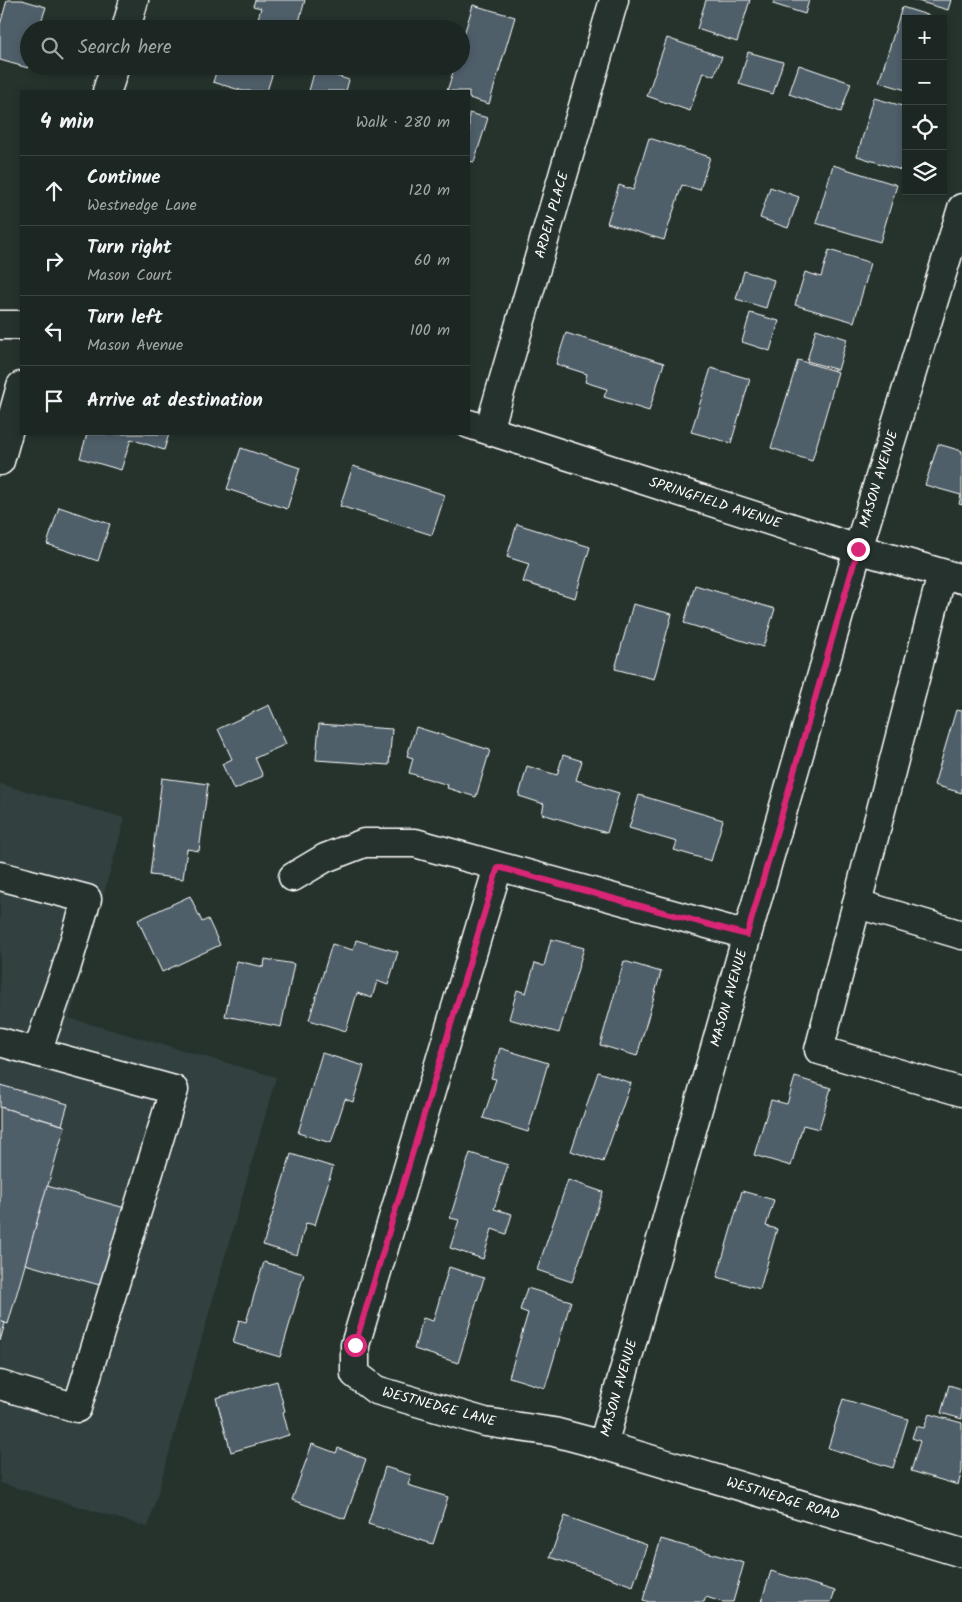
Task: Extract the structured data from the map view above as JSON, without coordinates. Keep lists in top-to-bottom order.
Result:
{
  "streets": {
    "street": [
      "ARDEN PLACE",
      "MASON AVENUE",
      "SPRINGFIELD AVENUE",
      "WESTNEDGE LANE",
      "WESTNEDGE ROAD"
    ]
  },
  "crossings": [
    ["ARDEN PLACE", "SPRINGFIELD AVENUE"],
    ["MASON AVENUE", "SPRINGFIELD AVENUE"],
    ["MASON AVENUE", "WESTNEDGE LANE"],
    ["MASON AVENUE", "WESTNEDGE ROAD"],
    ["WESTNEDGE LANE", "WESTNEDGE ROAD"]
  ],
  "page": {
    "map_buttons": ["+", "−"],
    "search": "Search here",
    "heading": ["4 min", "Walk · 280 m"],
    "list": [
      ["Continue", "Westnedge Lane", "120 m"],
      ["Turn right", "Mason Court", "60 m"],
      ["Turn left", "Mason Avenue", "100 m"],
      "Arrive at destination"
    ]
  }
}
